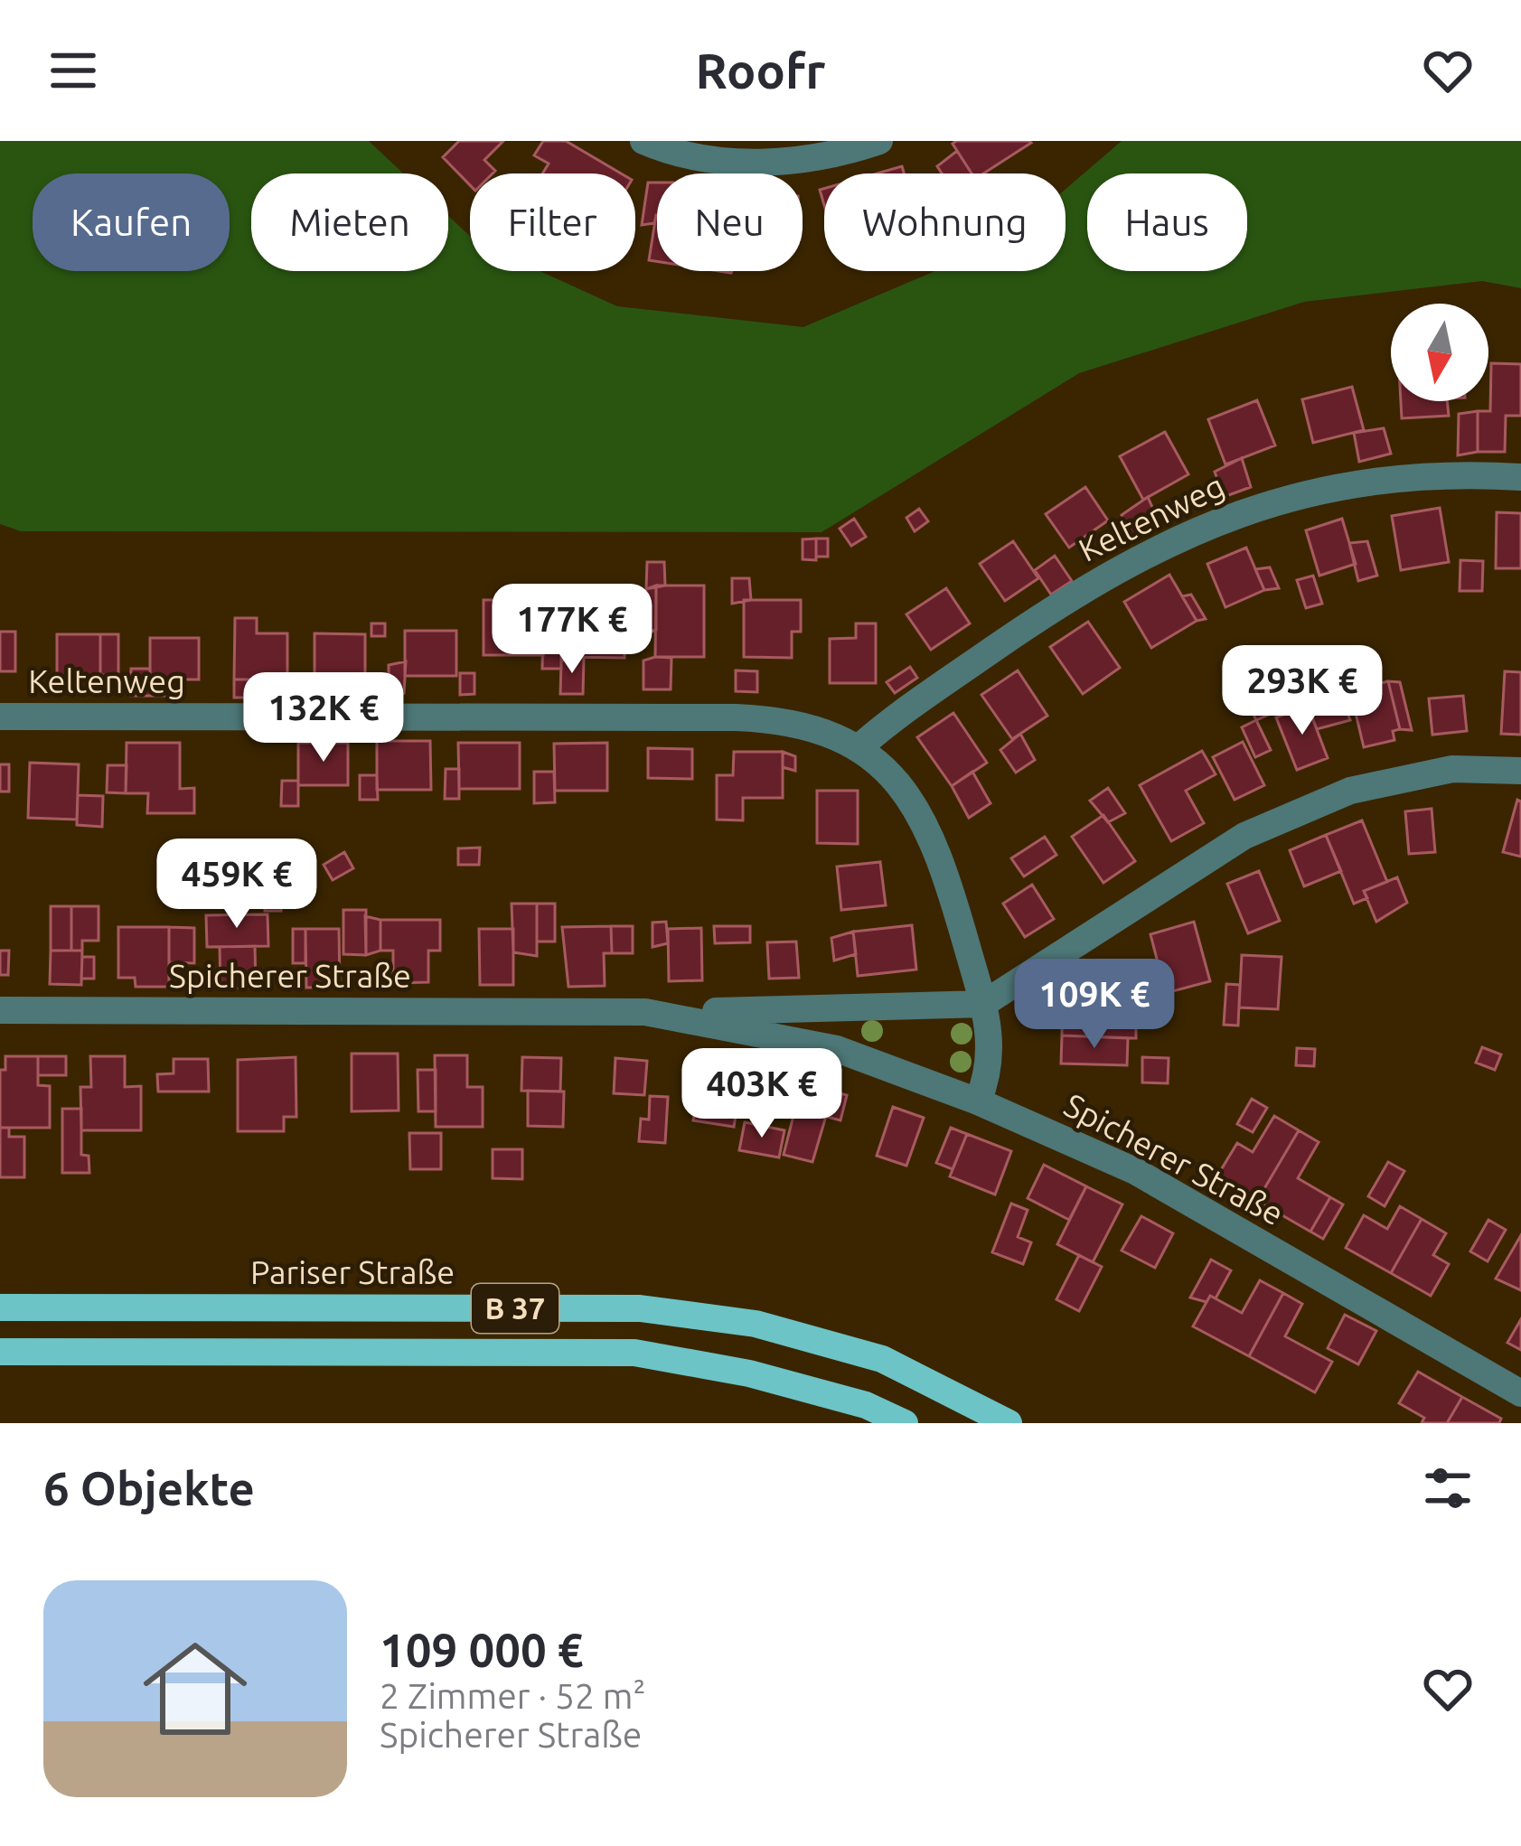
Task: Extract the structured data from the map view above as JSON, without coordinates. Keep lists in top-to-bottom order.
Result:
{
  "streets": {
    "main road": ["Pariser Straße", "B 37"],
    "street": ["Keltenweg", "Spicherer Straße"]
  },
  "crossings": [
    ["Keltenweg", "Spicherer Straße"]
  ],
  "north": "bottom",
  "page": {
    "header": "Roofr",
    "chip": [
      "Kaufen",
      "Mieten",
      "Filter",
      "Neu",
      "Wohnung",
      "Haus"
    ],
    "price": [
      "177K €",
      "293K €",
      "132K €",
      "459K €",
      "109K €",
      "403K €"
    ],
    "heading": "6 Objekte",
    "list": [
      {
        "name": "109 000 €",
        "note": "2 Zimmer · 52 m² · Spicherer Straße"
      }
    ]
  }
}
